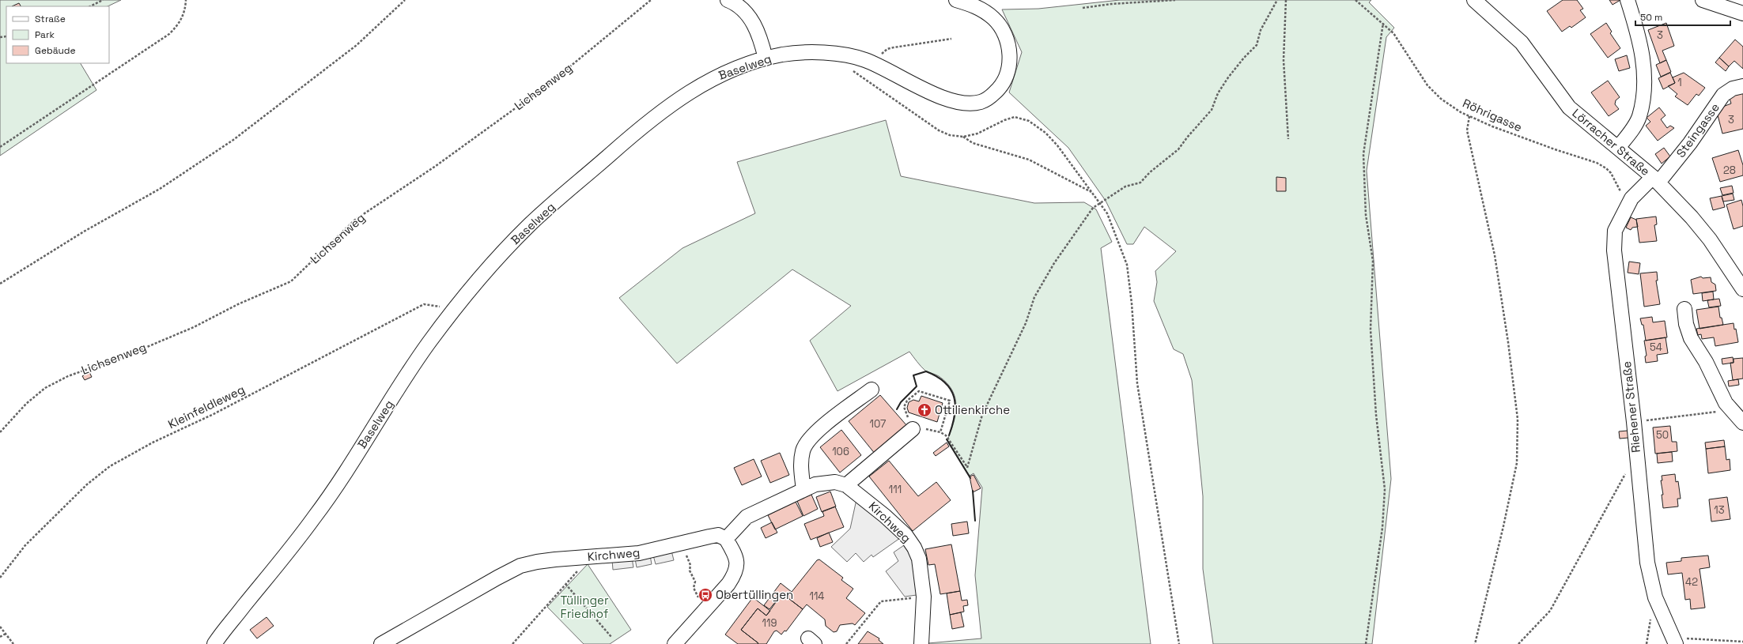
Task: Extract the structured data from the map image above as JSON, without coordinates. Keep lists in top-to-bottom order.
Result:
{
  "streets": {
    "street": [
      "Baselweg",
      "Steingasse",
      "Lörracher Straße",
      "Riehener Straße",
      "Kirchweg"
    ],
    "path": ["Lichsenweg", "Röhrigasse", "Kleinfeldleweg"]
  },
  "crossings": [
    ["Baselweg", "Kleinfeldleweg"],
    ["Röhrigasse", "Riehener Straße"],
    ["Steingasse", "Lörracher Straße"],
    ["Steingasse", "Riehener Straße"],
    ["Lörracher Straße", "Riehener Straße"]
  ],
  "parks": ["Tüllinger Friedhof"],
  "places": {
    "church": ["Ottilienkirche"],
    "bus stop": ["Obertüllingen"]
  },
  "house_numbers": [
    "3",
    "1",
    "3",
    "28",
    "54",
    "107",
    "50",
    "106",
    "111",
    "13",
    "42",
    "114",
    "119"
  ],
  "legend": ["Straße", "Park", "Gebäude"],
  "scale_bar": "50 m"
}
